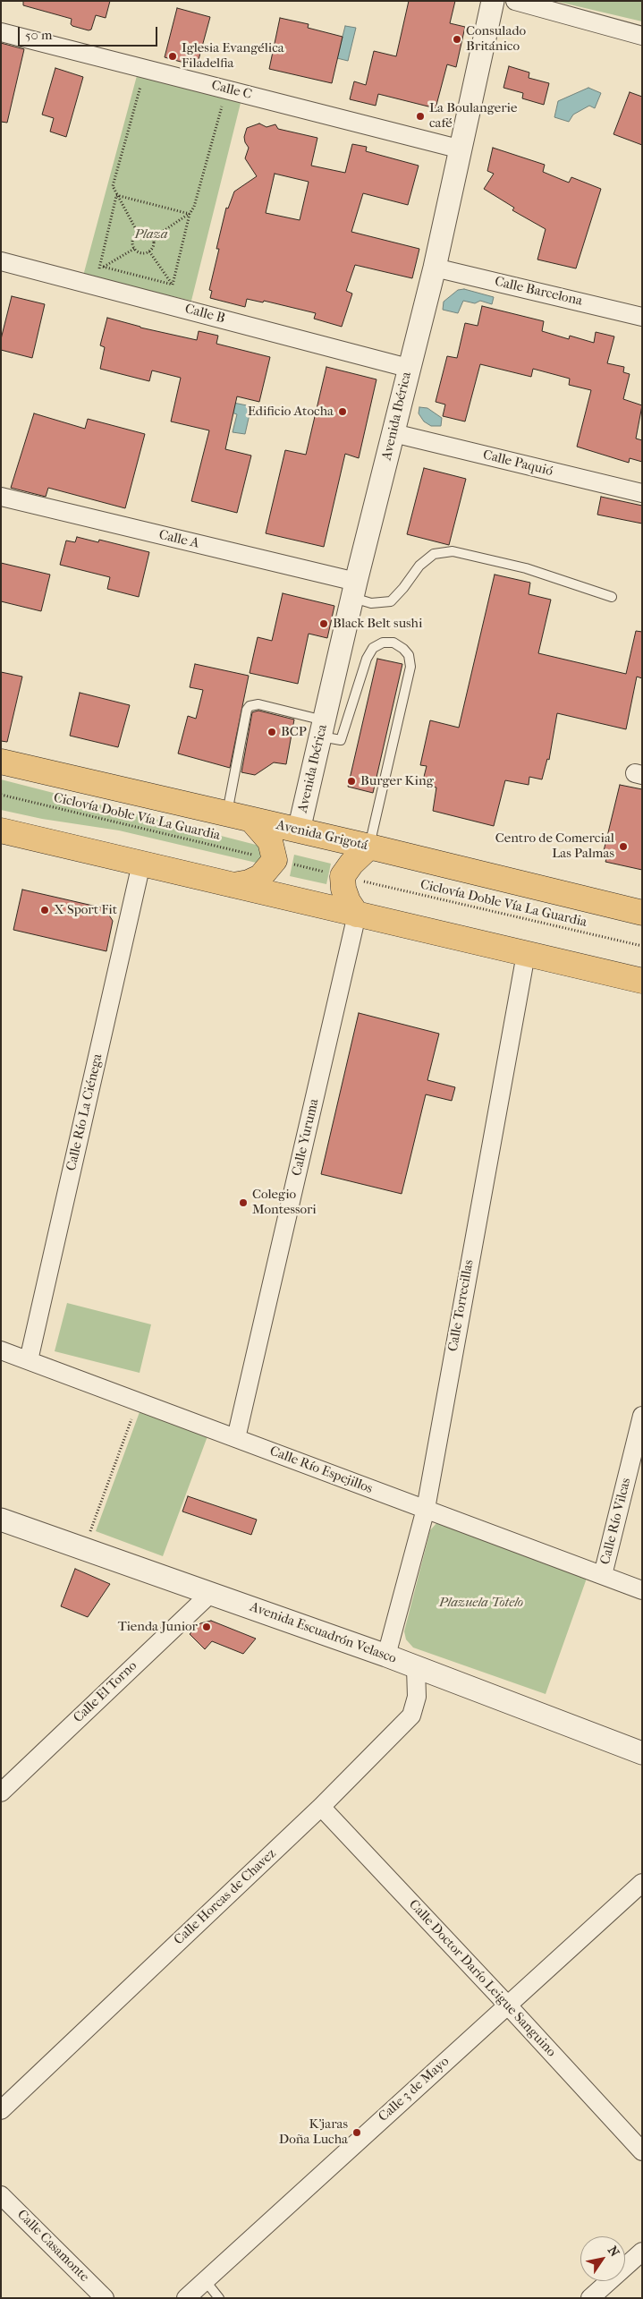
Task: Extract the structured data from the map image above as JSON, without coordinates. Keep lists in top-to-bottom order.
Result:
{
  "streets": {
    "main road": ["Avenida Grigotá"],
    "street": [
      "Calle C",
      "Calle Barcelona",
      "Calle B",
      "Avenida Ibérica",
      "Calle Paquió",
      "Calle A",
      "Calle Río La Ciénega",
      "Calle Yuruma",
      "Calle Torrecillas",
      "Calle Río Espejillos",
      "Calle Río Vilcas",
      "Avenida Escuadrón Velasco",
      "Calle El Torno",
      "Calle Horcas de Chavez",
      "Calle Doctor Darío Leigue Sanguino",
      "Calle 3 de Mayo",
      "Calle Casamonte"
    ],
    "path": ["Ciclovía Doble Vía La Guardia"]
  },
  "crossings": [
    ["Calle C", "Avenida Ibérica"],
    ["Calle Barcelona", "Avenida Ibérica"],
    ["Calle B", "Avenida Ibérica"],
    ["Avenida Ibérica", "Calle Paquió"],
    ["Avenida Ibérica", "Calle A"],
    ["Avenida Ibérica", "Avenida Grigotá"],
    ["Calle Río La Ciénega", "Calle Río Espejillos"],
    ["Calle Yuruma", "Calle Río Espejillos"],
    ["Calle Torrecillas", "Calle Río Espejillos"],
    ["Calle Torrecillas", "Avenida Escuadrón Velasco"],
    ["Calle Río Espejillos", "Calle Río Vilcas"],
    ["Avenida Escuadrón Velasco", "Calle El Torno"],
    ["Avenida Escuadrón Velasco", "Calle Horcas de Chavez"],
    ["Calle Horcas de Chavez", "Calle Doctor Darío Leigue Sanguino"],
    ["Calle Doctor Darío Leigue Sanguino", "Calle 3 de Mayo"]
  ],
  "parks": ["Plaza", "Plazuela Totelo"],
  "places": [
    "Consulado Británico",
    "Iglesia Evangélica Filadelfia",
    "La Boulangerie café",
    "Edificio Atocha",
    "Black Belt sushi",
    "BCP",
    "Burger King",
    "Centro de Comercial Las Palmas",
    "X Sport Fit",
    "Colegio Montessori",
    "Tienda Junior",
    "K'jaras Doña Lucha"
  ],
  "scale_bar": "50 m",
  "north": "top right"
}
